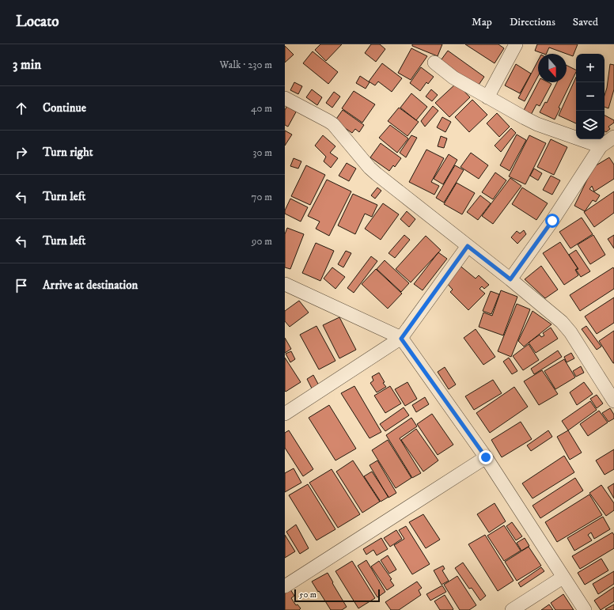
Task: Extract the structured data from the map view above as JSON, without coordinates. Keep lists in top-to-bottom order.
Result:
{
  "scale_bar": "50 m",
  "north": "bottom",
  "page": {
    "header": "Locato",
    "nav": ["Map", "Directions", "Saved"],
    "heading": ["3 min", "Walk · 230 m"],
    "map_buttons": ["+", "−"],
    "list": [
      ["Continue", "40 m"],
      ["Turn right", "30 m"],
      ["Turn left", "70 m"],
      ["Turn left", "90 m"],
      "Arrive at destination"
    ],
    "scale": "50 m"
  }
}
